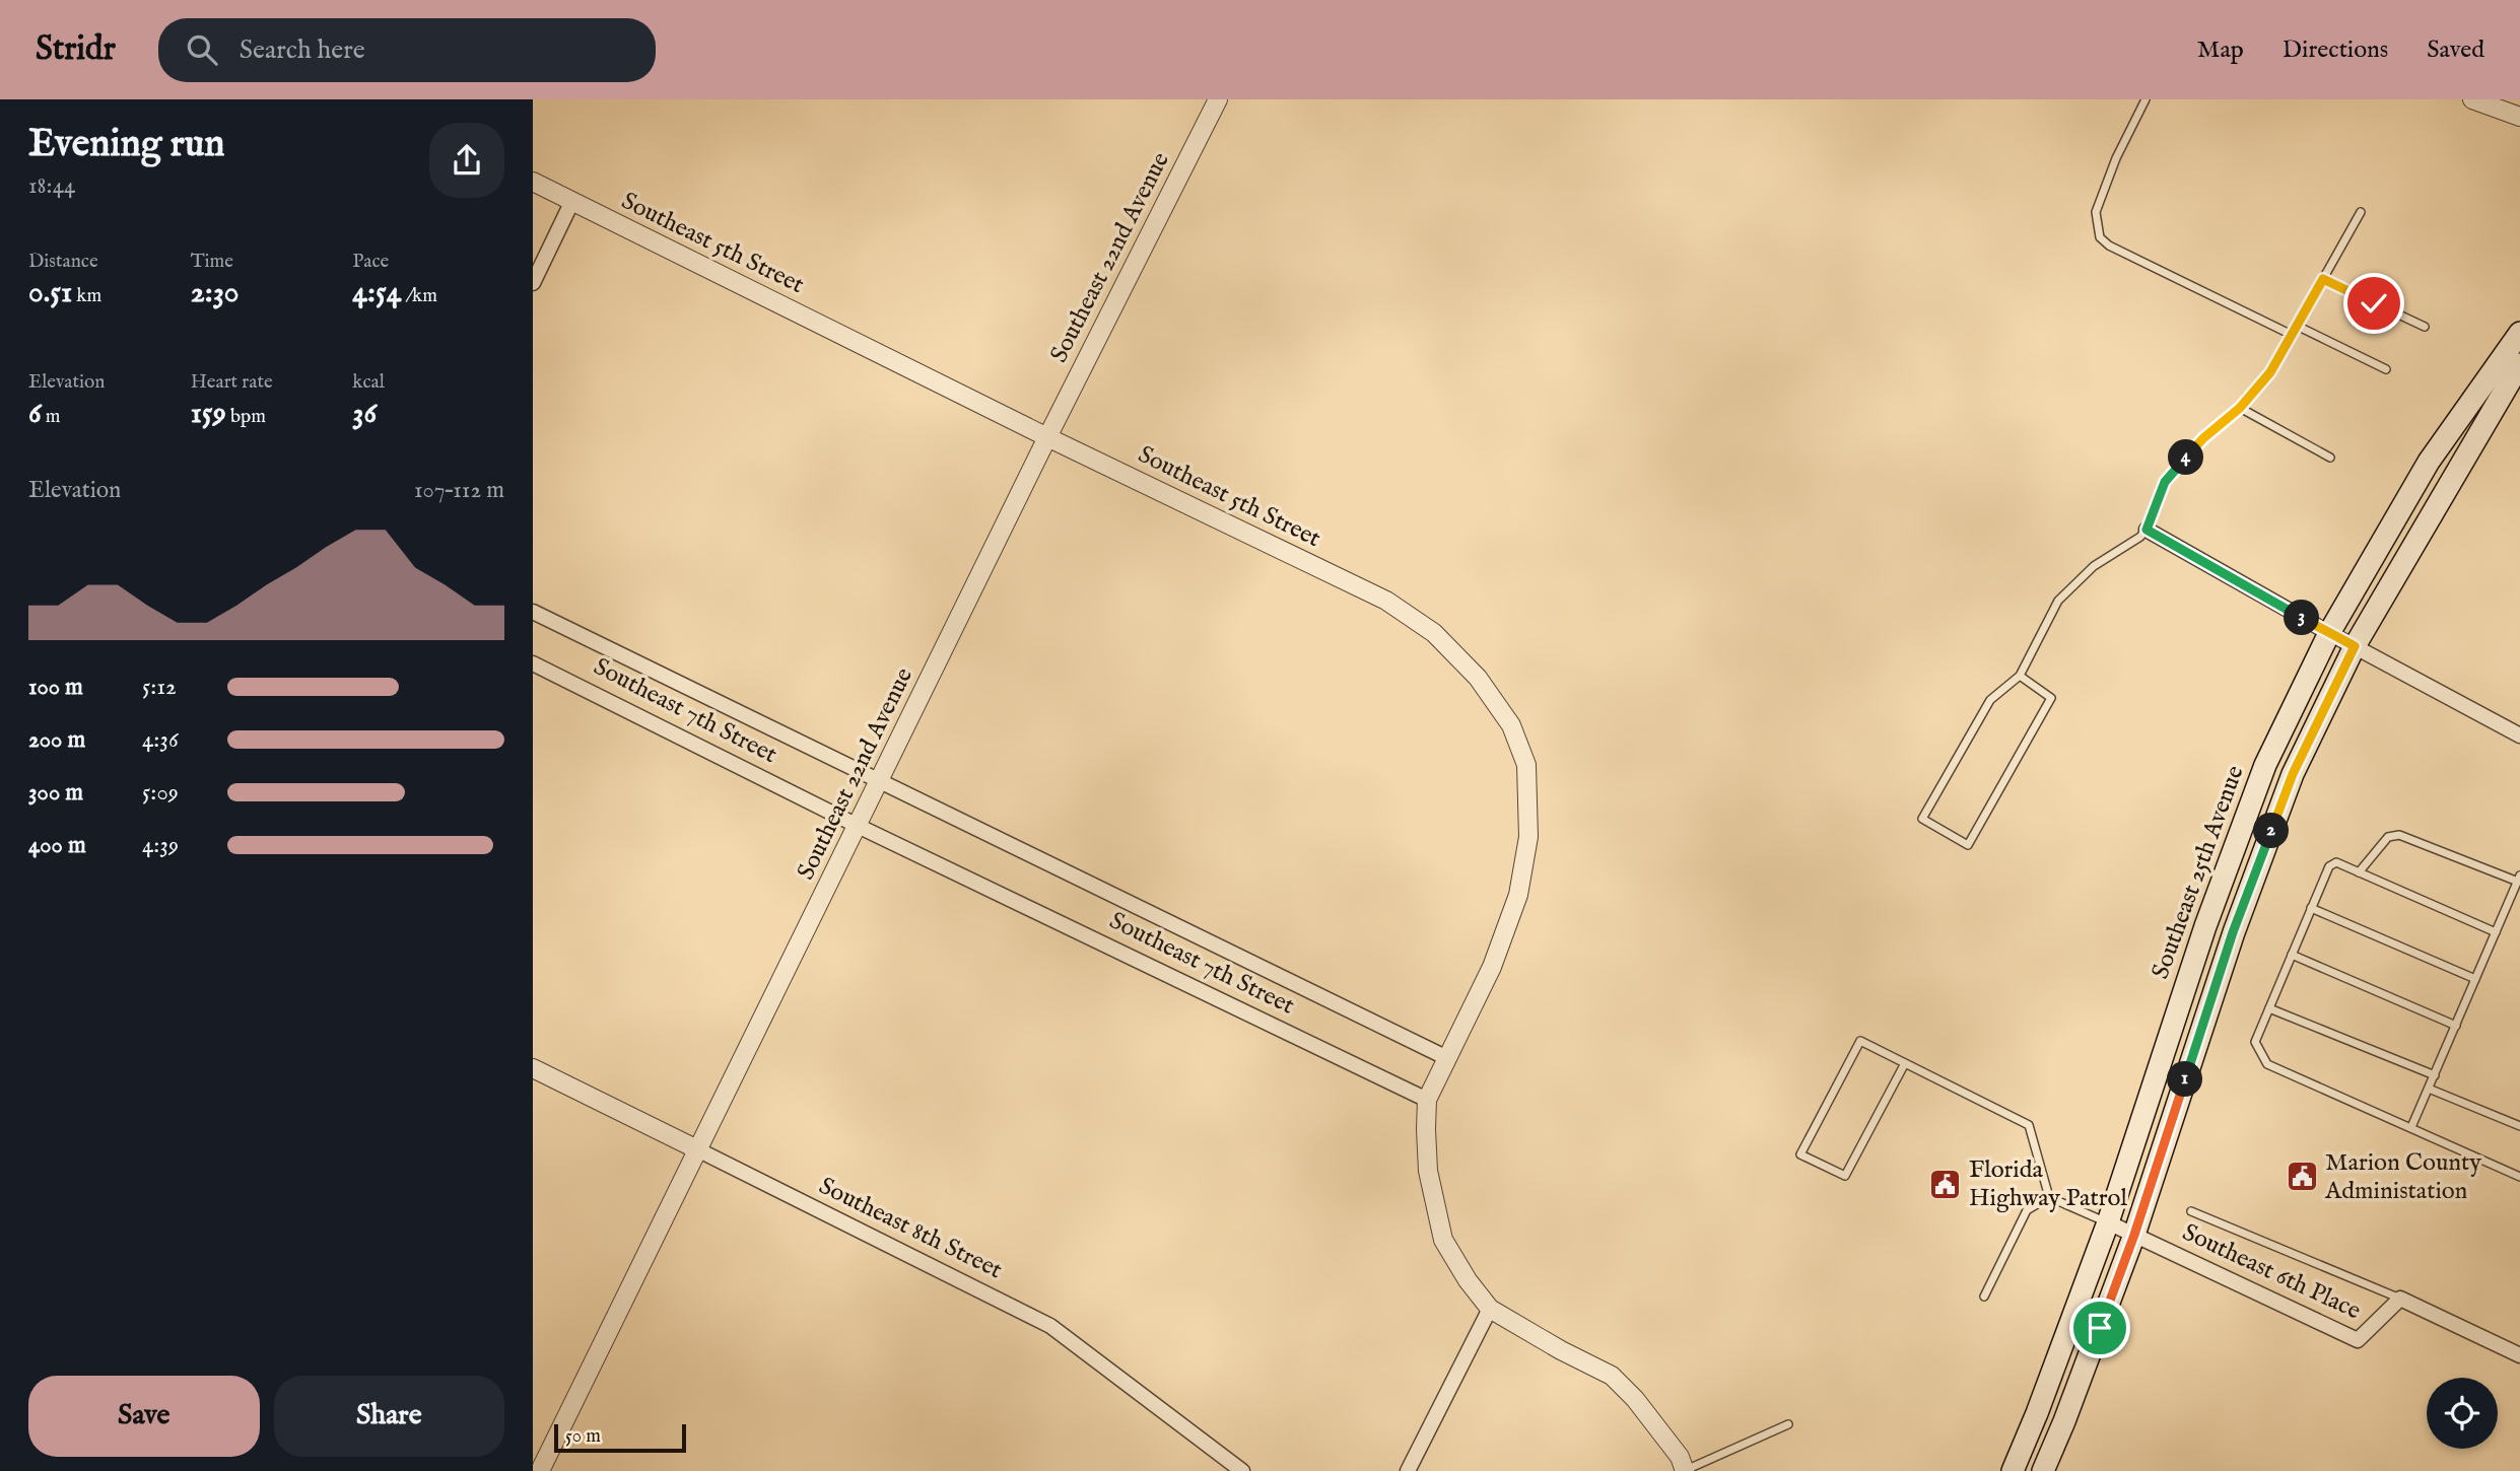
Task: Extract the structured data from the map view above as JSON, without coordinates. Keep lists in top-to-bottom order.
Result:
{
  "streets": {
    "main road": ["Southeast 25th Avenue"],
    "street": [
      "Southeast 5th Street",
      "Southeast 22nd Avenue",
      "Southeast 7th Street",
      "Southeast 8th Street",
      "Southeast 6th Place"
    ]
  },
  "crossings": [
    ["Southeast 5th Street", "Southeast 22nd Avenue"],
    ["Southeast 5th Street", "Southeast 7th Street"],
    ["Southeast 22nd Avenue", "Southeast 7th Street"],
    ["Southeast 22nd Avenue", "Southeast 8th Street"],
    ["Southeast 25th Avenue", "Southeast 6th Place"]
  ],
  "places": {
    "public building": ["Marion County Administation", "Florida Highway Patrol"]
  },
  "scale_bar": "50 m",
  "page": {
    "header": "Stridr",
    "search": "Search here",
    "nav": ["Map", "Directions", "Saved"],
    "heading": ["Evening run", "18:44"],
    "stats": [
      ["Distance", "0.51 km"],
      ["Time", "2:30"],
      ["Pace", "4:54 /km"],
      ["Elevation", "6 m"],
      ["Heart rate", "159 bpm"],
      ["kcal", "36"]
    ],
    "pins": [
      "4",
      "3",
      "2",
      "1"
    ],
    "chart": ["Elevation", "107–112 m"],
    "list": [
      {
        "name": "100 m",
        "note": "5:12"
      },
      {
        "name": "200 m",
        "note": "4:36"
      },
      {
        "name": "300 m",
        "note": "5:09"
      },
      {
        "name": "400 m",
        "note": "4:39"
      }
    ],
    "buttons": ["Save", "Share"],
    "scale": "50 m"
  }
}
